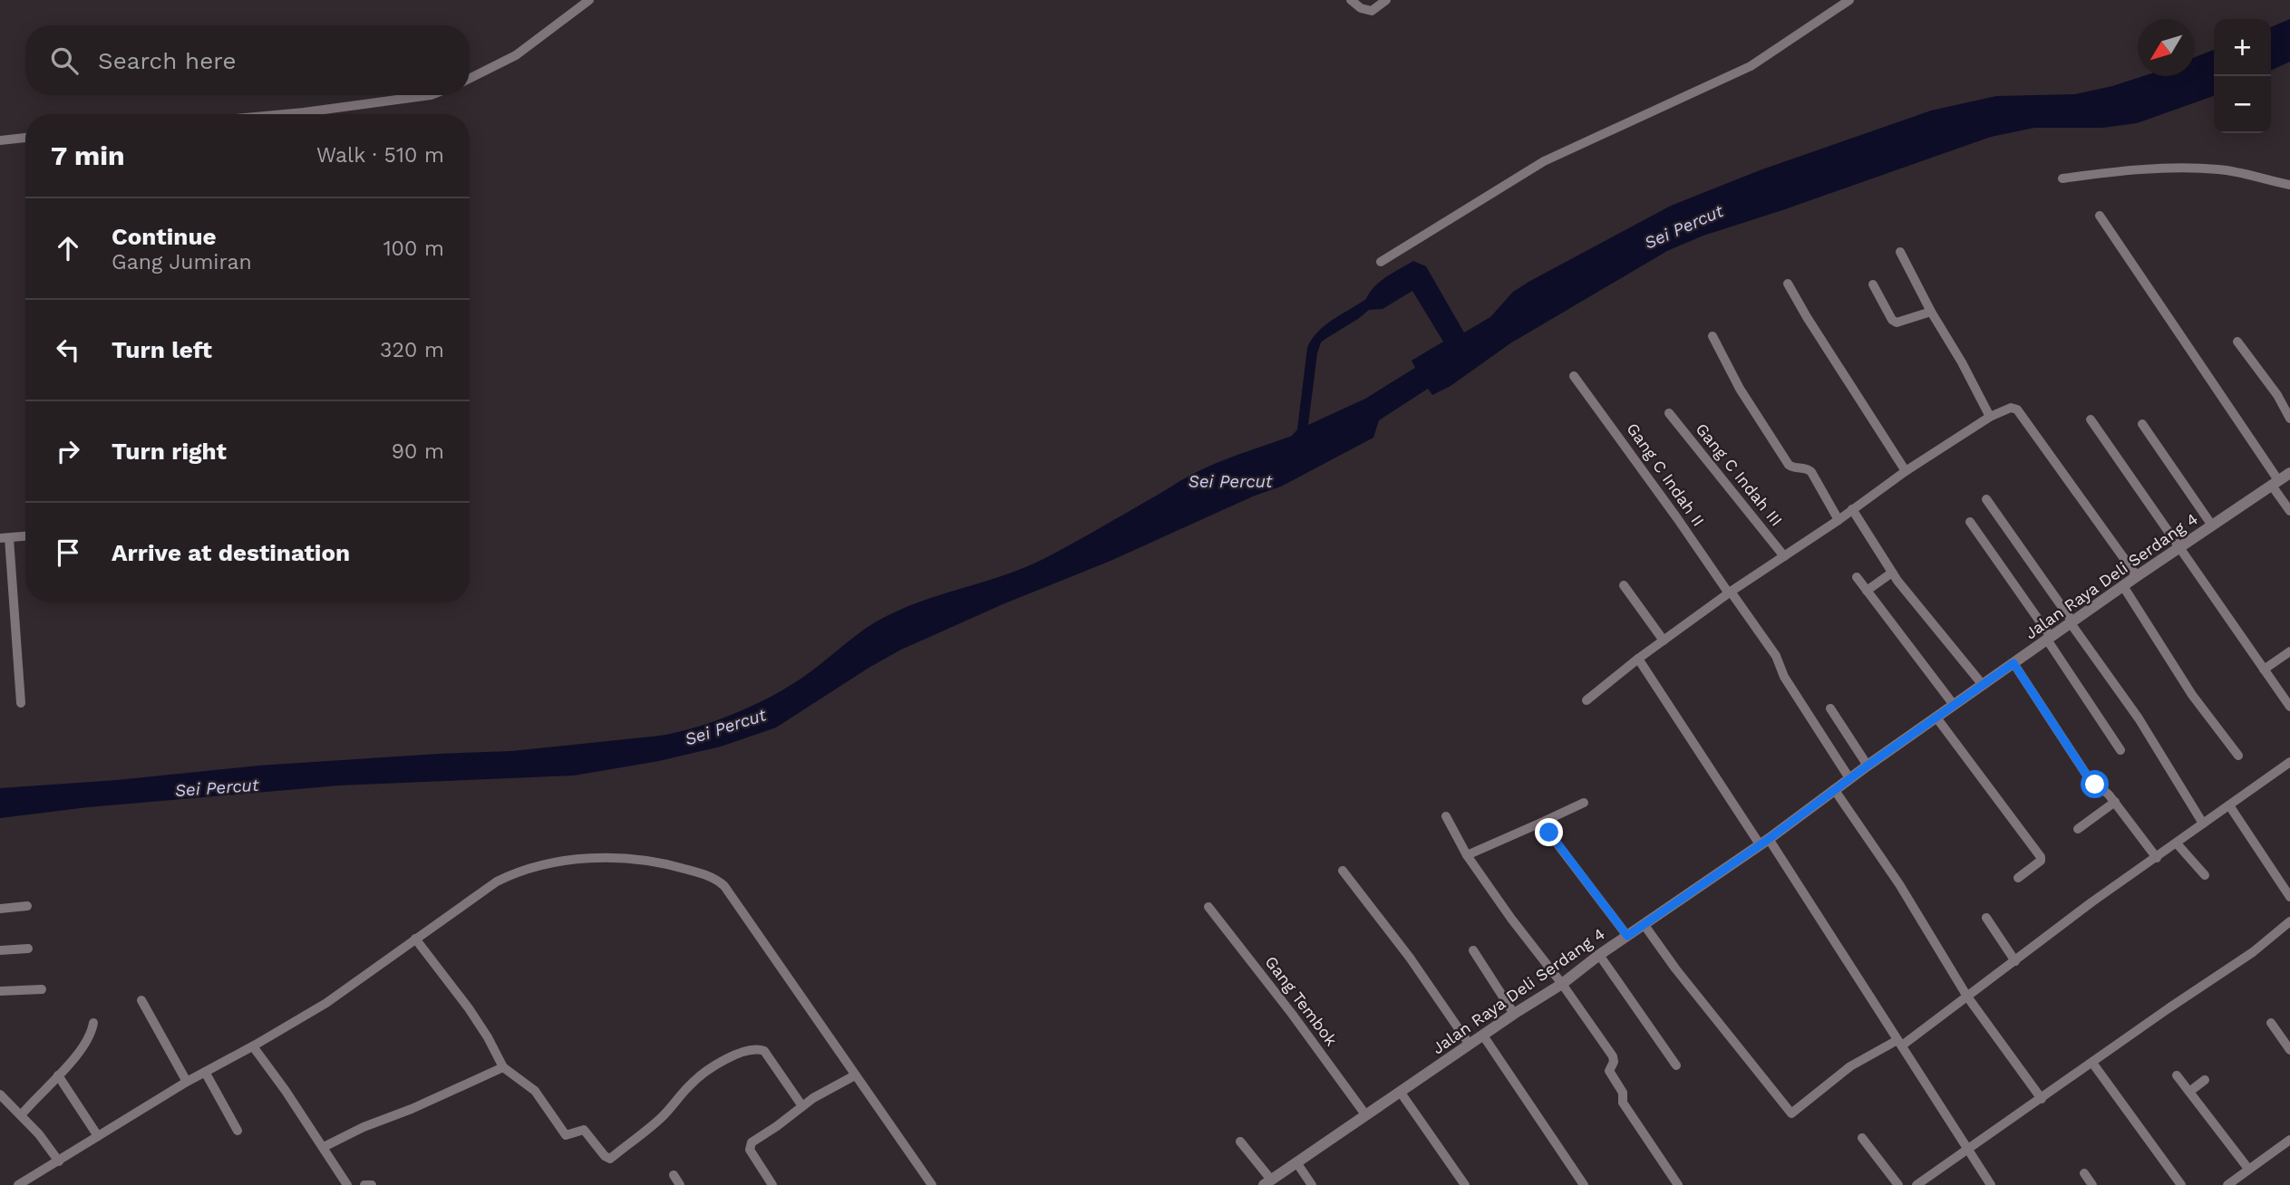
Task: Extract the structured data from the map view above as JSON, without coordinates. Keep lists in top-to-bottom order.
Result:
{
  "streets": {
    "street": [
      "Gang C Indah II",
      "Gang C Indah III",
      "Jalan Raya Deli Serdang 4",
      "Gang Tembok"
    ]
  },
  "crossings": [
    ["Gang C Indah II", "Jalan Raya Deli Serdang 4"],
    ["Jalan Raya Deli Serdang 4", "Gang Tembok"]
  ],
  "water": ["Sei Percut"],
  "north": "bottom left",
  "page": {
    "map_buttons": ["+", "−"],
    "search": "Search here",
    "heading": ["7 min", "Walk · 510 m"],
    "list": [
      ["Continue", "Gang Jumiran", "100 m"],
      ["Turn left", "320 m"],
      ["Turn right", "90 m"],
      "Arrive at destination"
    ]
  }
}
